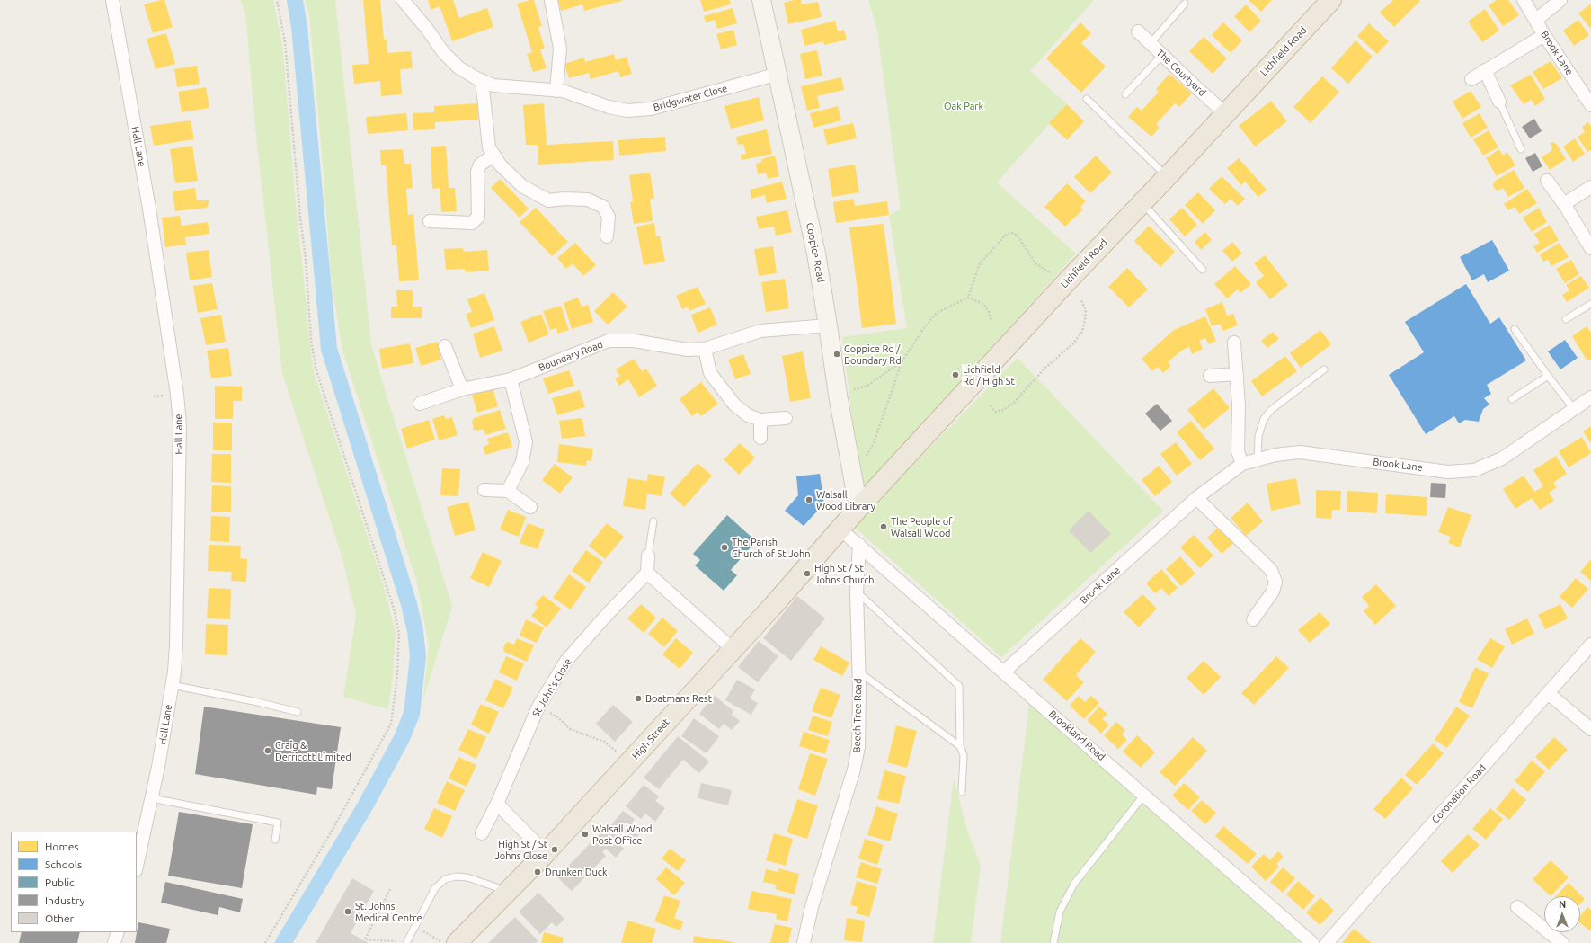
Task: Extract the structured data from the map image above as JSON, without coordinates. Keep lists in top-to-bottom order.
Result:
{
  "streets": {
    "highway": ["Lichfield Road", "High Street"],
    "main road": ["Coppice Road"],
    "street": [
      "Brook Lane",
      "The Courtyard",
      "Bridgwater Close",
      "Hall Lane",
      "Boundary Road",
      "St John's Close",
      "Beech Tree Road",
      "Brookland Road",
      "Coronation Road"
    ]
  },
  "crossings": [
    ["Lichfield Road", "The Courtyard"],
    ["Lichfield Road", "Coppice Road"],
    ["Lichfield Road", "Brookland Road"],
    ["Lichfield Road", "High Street"],
    ["Brook Lane", "Brookland Road"],
    ["Bridgwater Close", "Coppice Road"],
    ["Coppice Road", "Boundary Road"],
    ["Beech Tree Road", "Brookland Road"],
    ["Brookland Road", "High Street"]
  ],
  "parks": ["Oak Park"],
  "places": [
    "Coppice Rd / Boundary Rd",
    "Lichfield Rd / High St",
    "Walsall Wood Library",
    "The People of Walsall Wood",
    "The Parish Church of St John",
    "High St / St Johns Church",
    "Boatmans Rest",
    "Craig & Derricott Limited",
    "Walsall Wood Post Office",
    "High St / St Johns Close",
    "Drunken Duck",
    "St. Johns Medical Centre"
  ],
  "legend": [
    "Homes",
    "Schools",
    "Public",
    "Industry",
    "Other"
  ],
  "north": "top"
}
